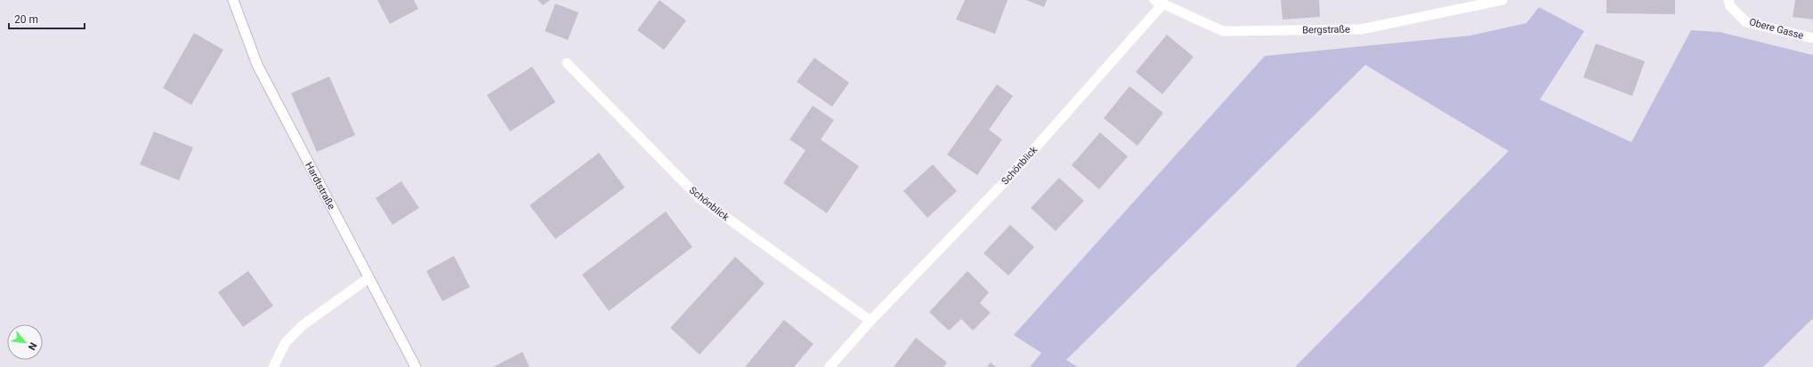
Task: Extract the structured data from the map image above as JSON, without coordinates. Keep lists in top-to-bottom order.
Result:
{
  "streets": {
    "street": [
      "Obere Gasse",
      "Bergstraße",
      "Schönblick",
      "Hardtstraße"
    ]
  },
  "crossings": [
    ["Bergstraße", "Schönblick"]
  ],
  "scale_bar": "20 m",
  "north": "bottom right"
}
